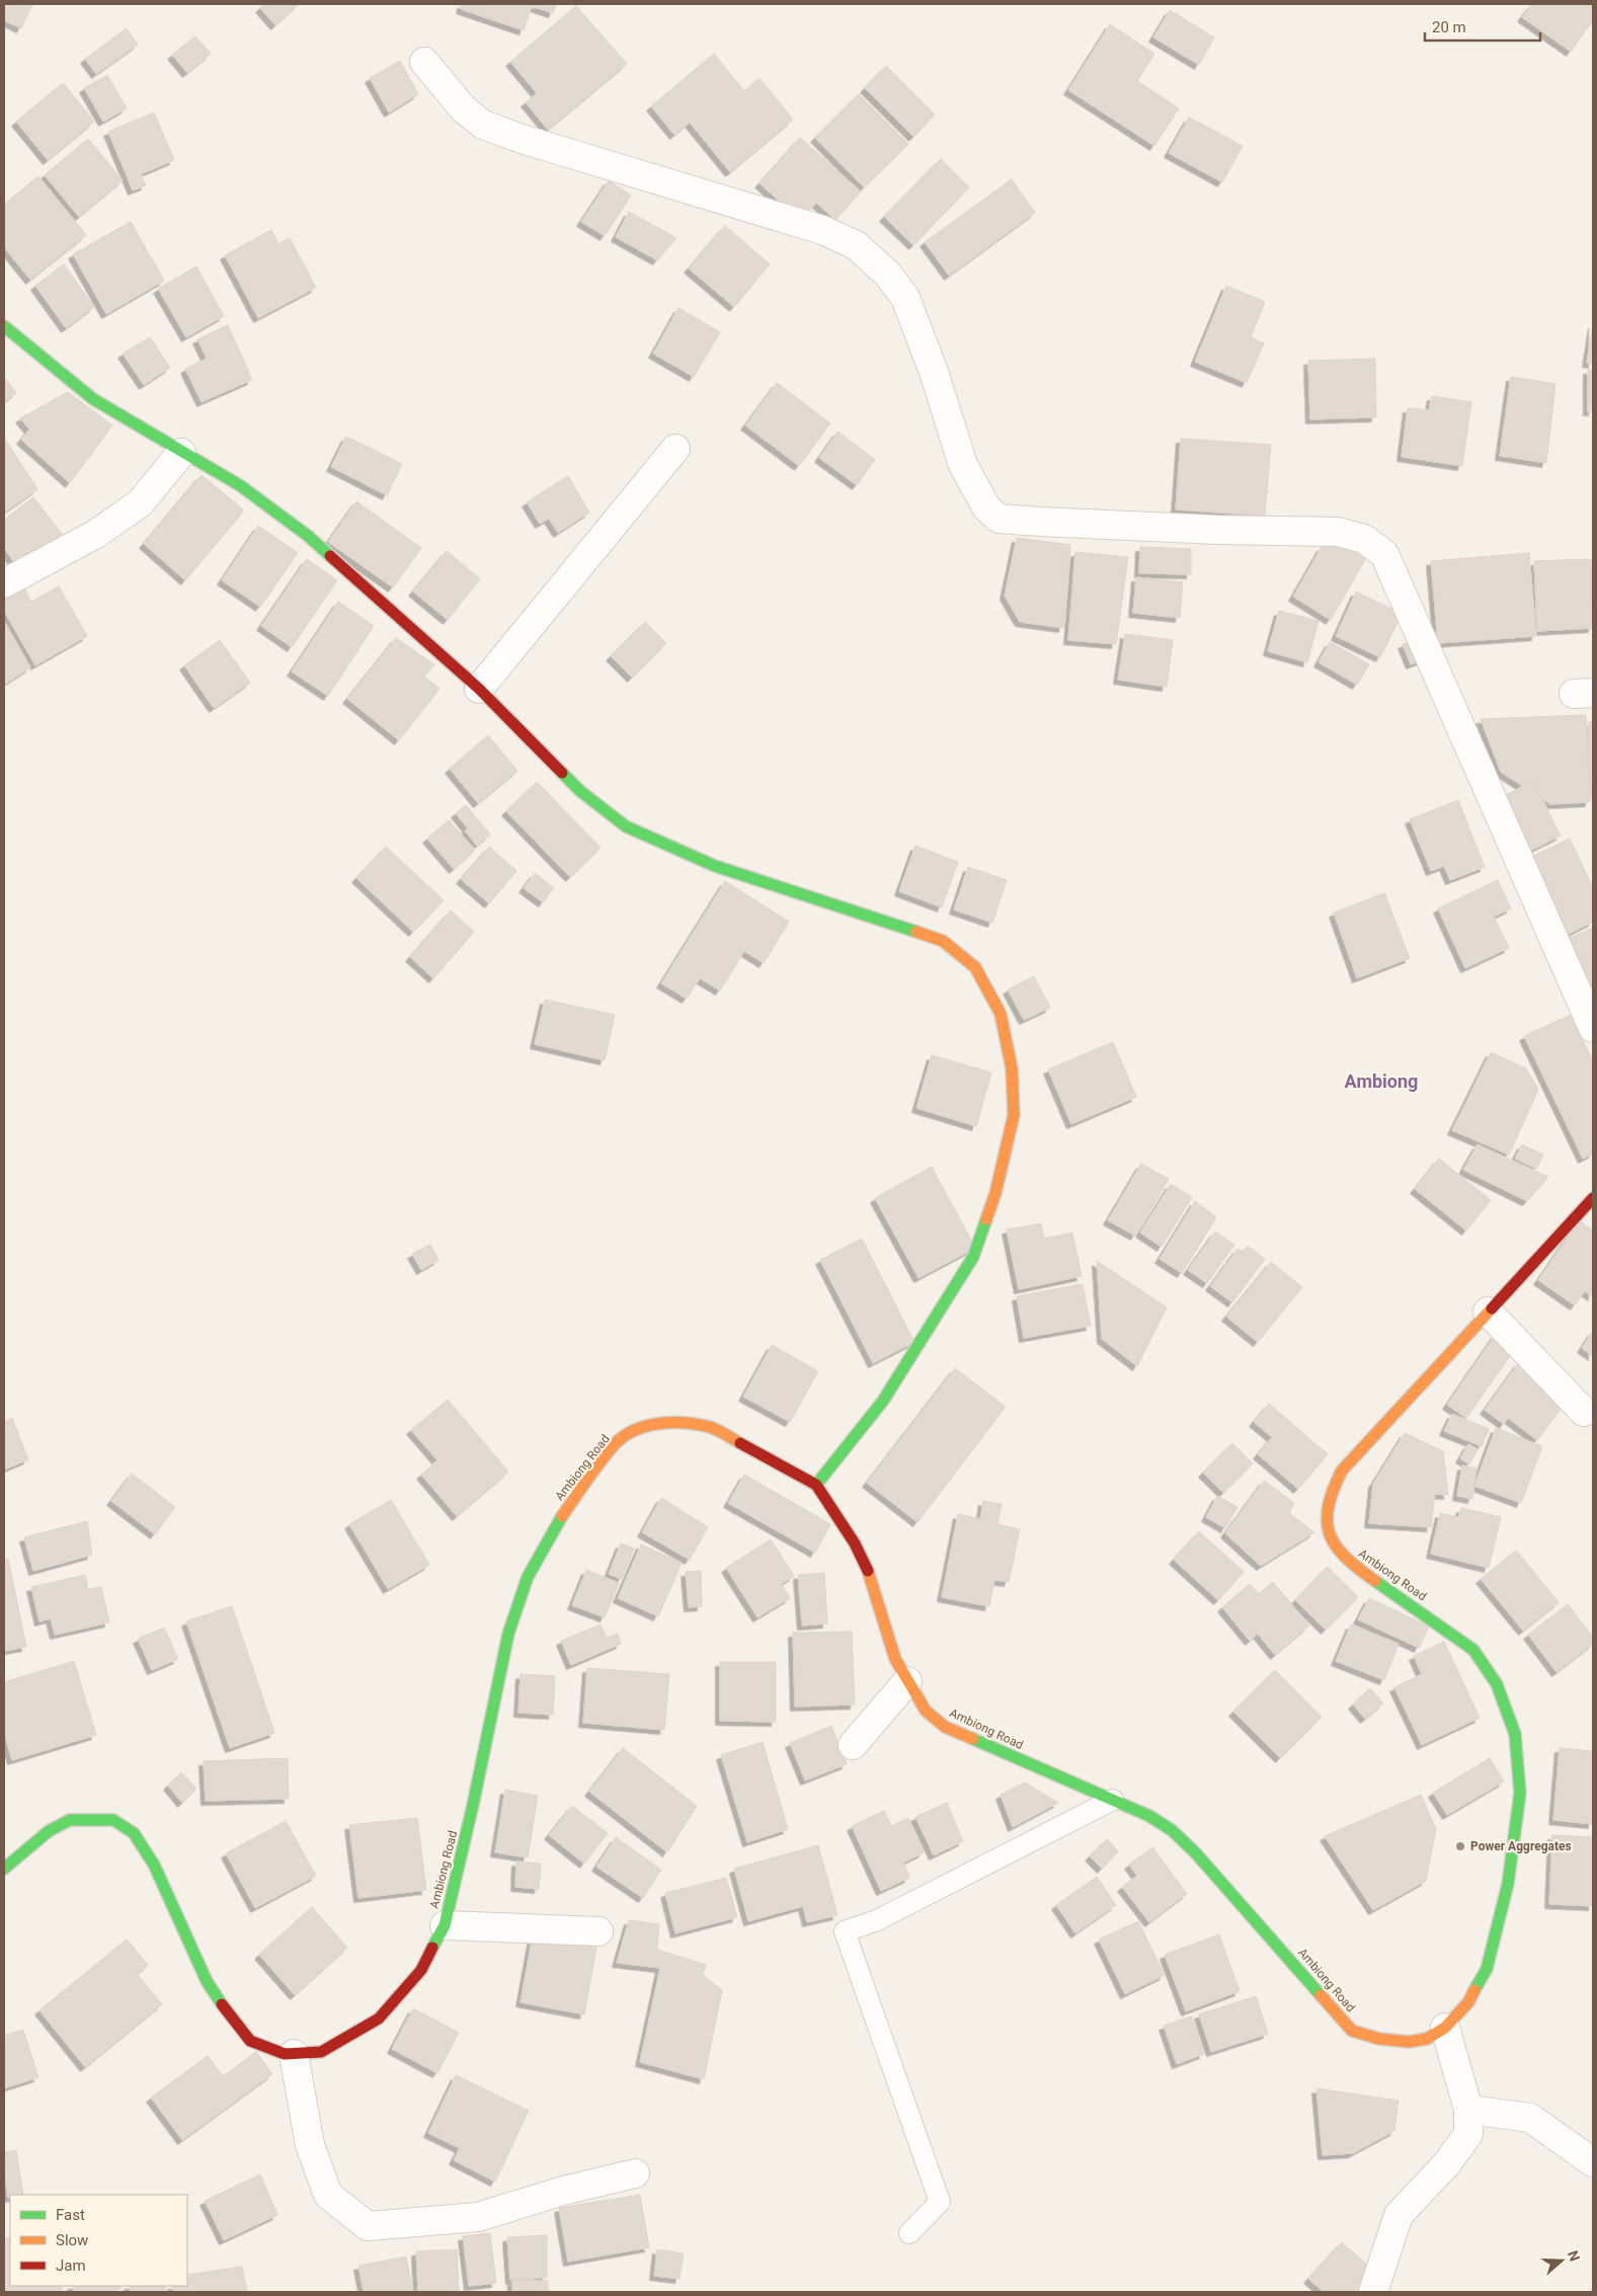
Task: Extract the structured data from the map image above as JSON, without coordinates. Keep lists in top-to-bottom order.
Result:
{
  "streets": {
    "main road": ["Ambiong Road"]
  },
  "districts": ["Ambiong"],
  "places": ["Power Aggregates"],
  "legend": ["Fast", "Slow", "Jam"],
  "scale_bar": "20 m",
  "north": "right"
}
